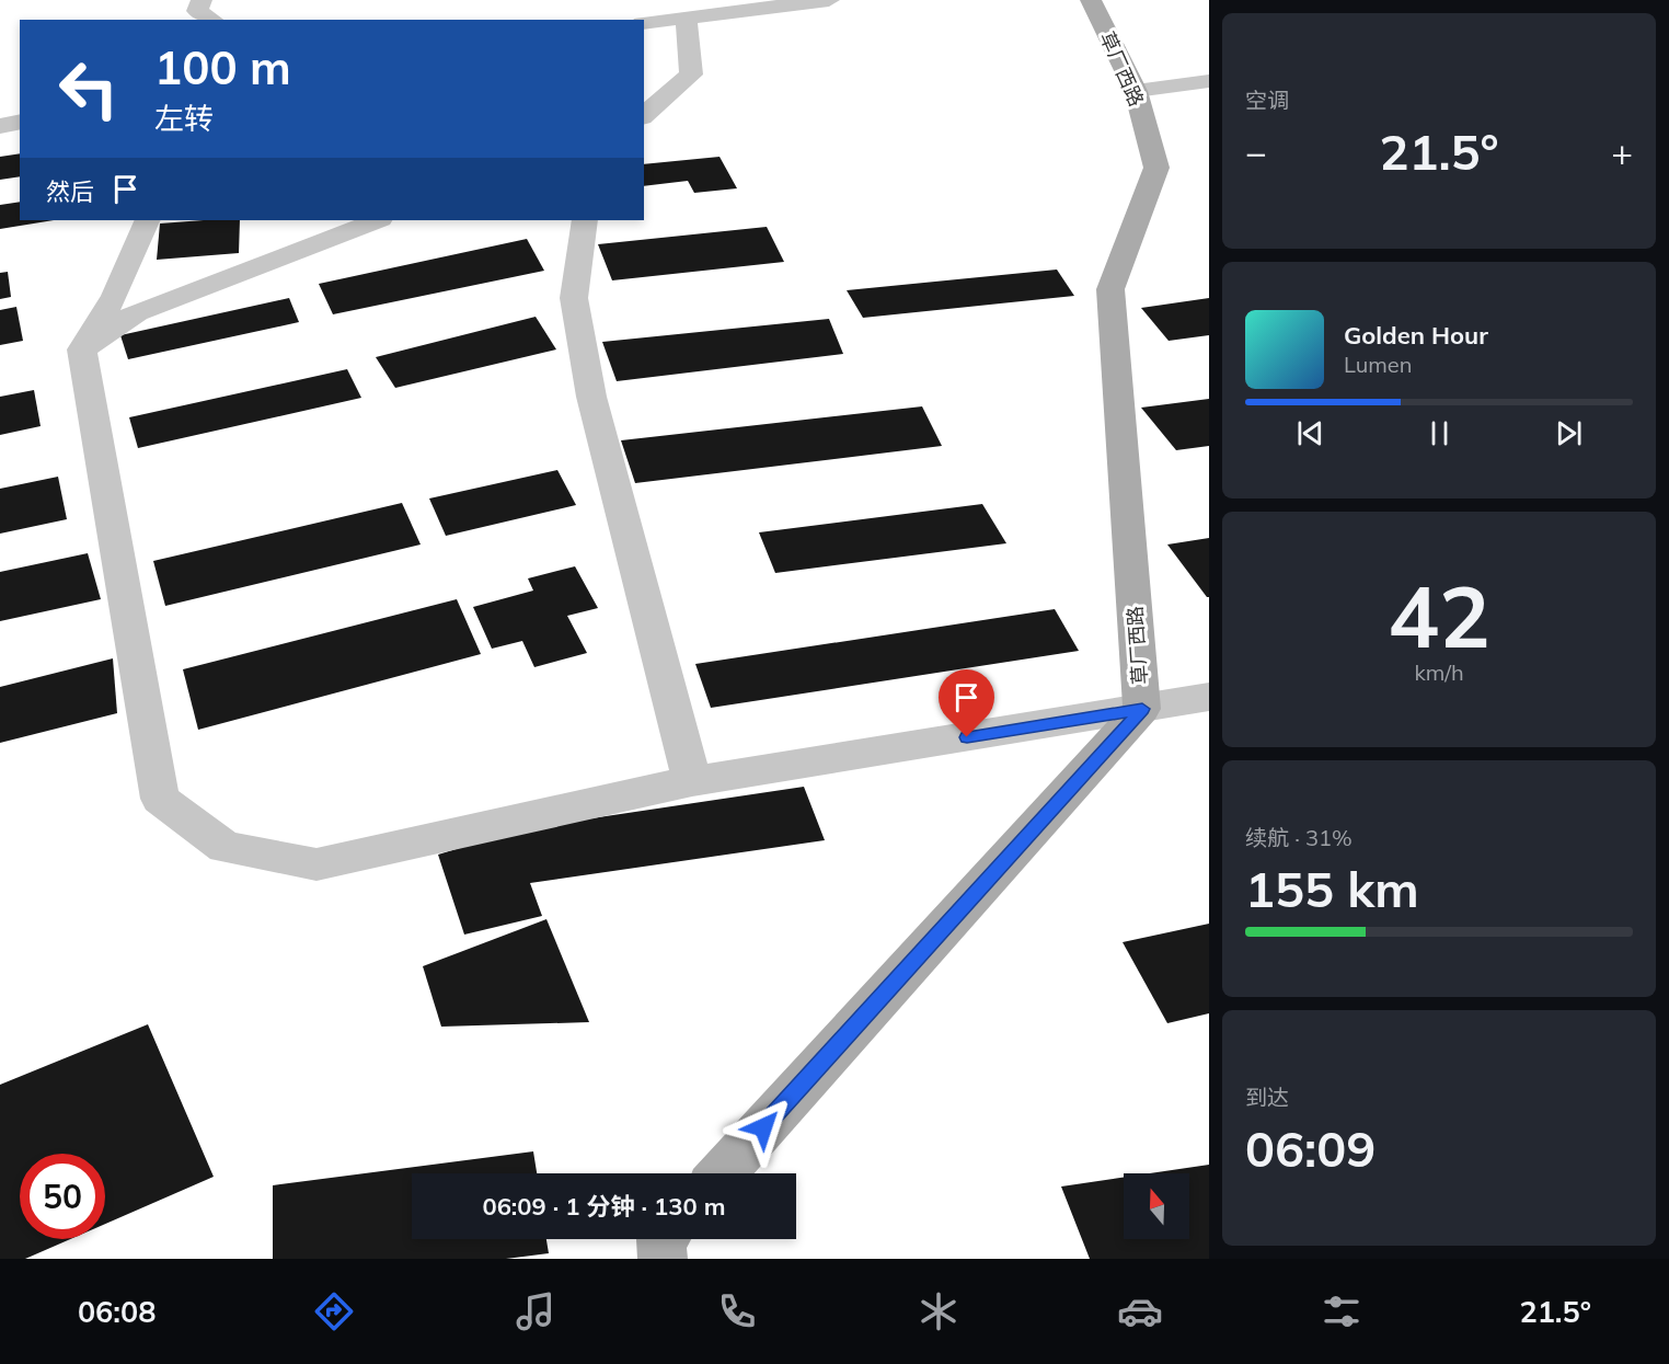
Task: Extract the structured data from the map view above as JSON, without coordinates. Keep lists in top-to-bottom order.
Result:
{
  "streets": {
    "main road": ["草厂西路"]
  },
  "north": "top",
  "page": {
    "tile": [
      "空调",
      ["42", "km/h"],
      ["续航 · 31%", "155 km"],
      ["到达", "06:09"]
    ],
    "turn": ["100 m", "左转"],
    "heat": ["−", "21.5°", "+"],
    "then": "然后",
    "song": ["Golden Hour", "Lumen"],
    "limit": "50",
    "trip": "06:09 · 1 分钟 · 130 m",
    "tabs": ["06:08", "21.5°"]
  }
}
